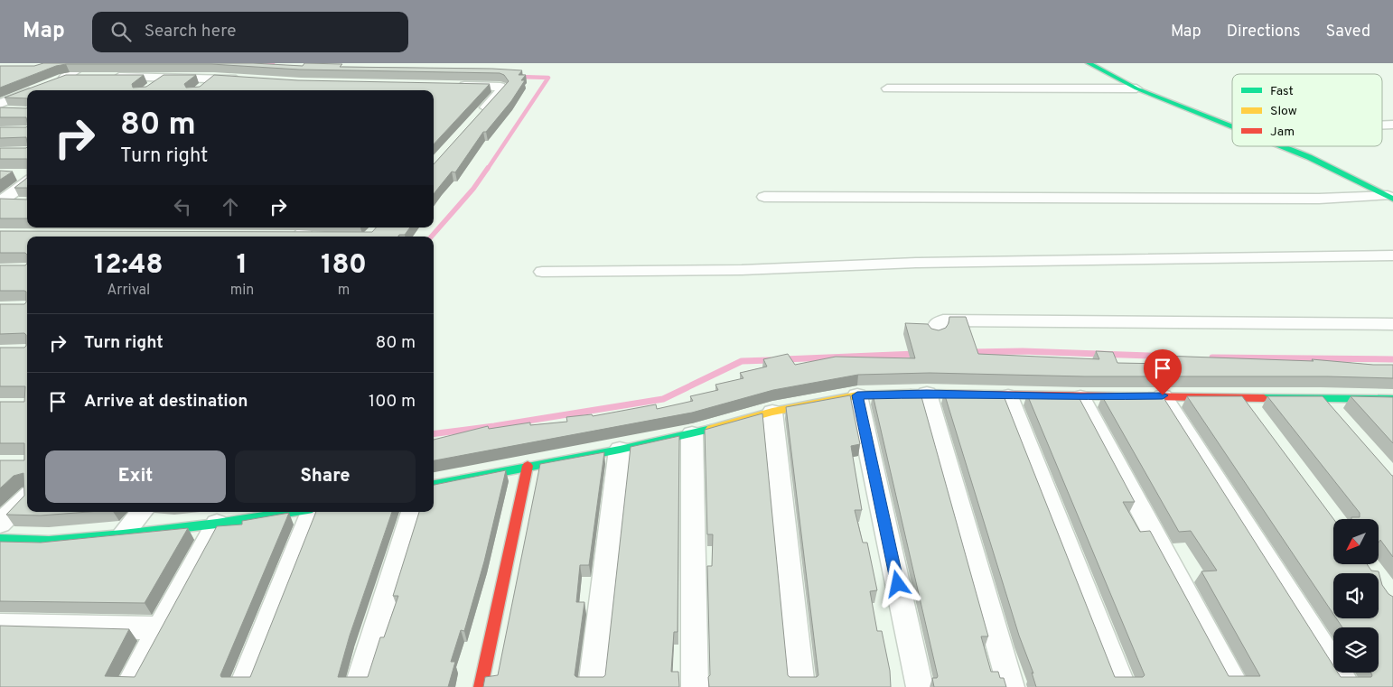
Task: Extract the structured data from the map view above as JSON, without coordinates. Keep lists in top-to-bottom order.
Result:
{
  "legend": ["Fast", "Slow", "Jam"],
  "north": "bottom left",
  "page": {
    "header": "Map",
    "search": "Search here",
    "nav": ["Map", "Directions", "Saved"],
    "turn": ["80 m", "Turn right"],
    "eta": [
      "12:48",
      "Arrival",
      "1",
      "min",
      "180",
      "m"
    ],
    "list": [
      {
        "name": "Turn right",
        "value": "80 m"
      },
      {
        "name": "Arrive at destination",
        "value": "100 m"
      }
    ],
    "buttons": ["Exit", "Share"]
  }
}
